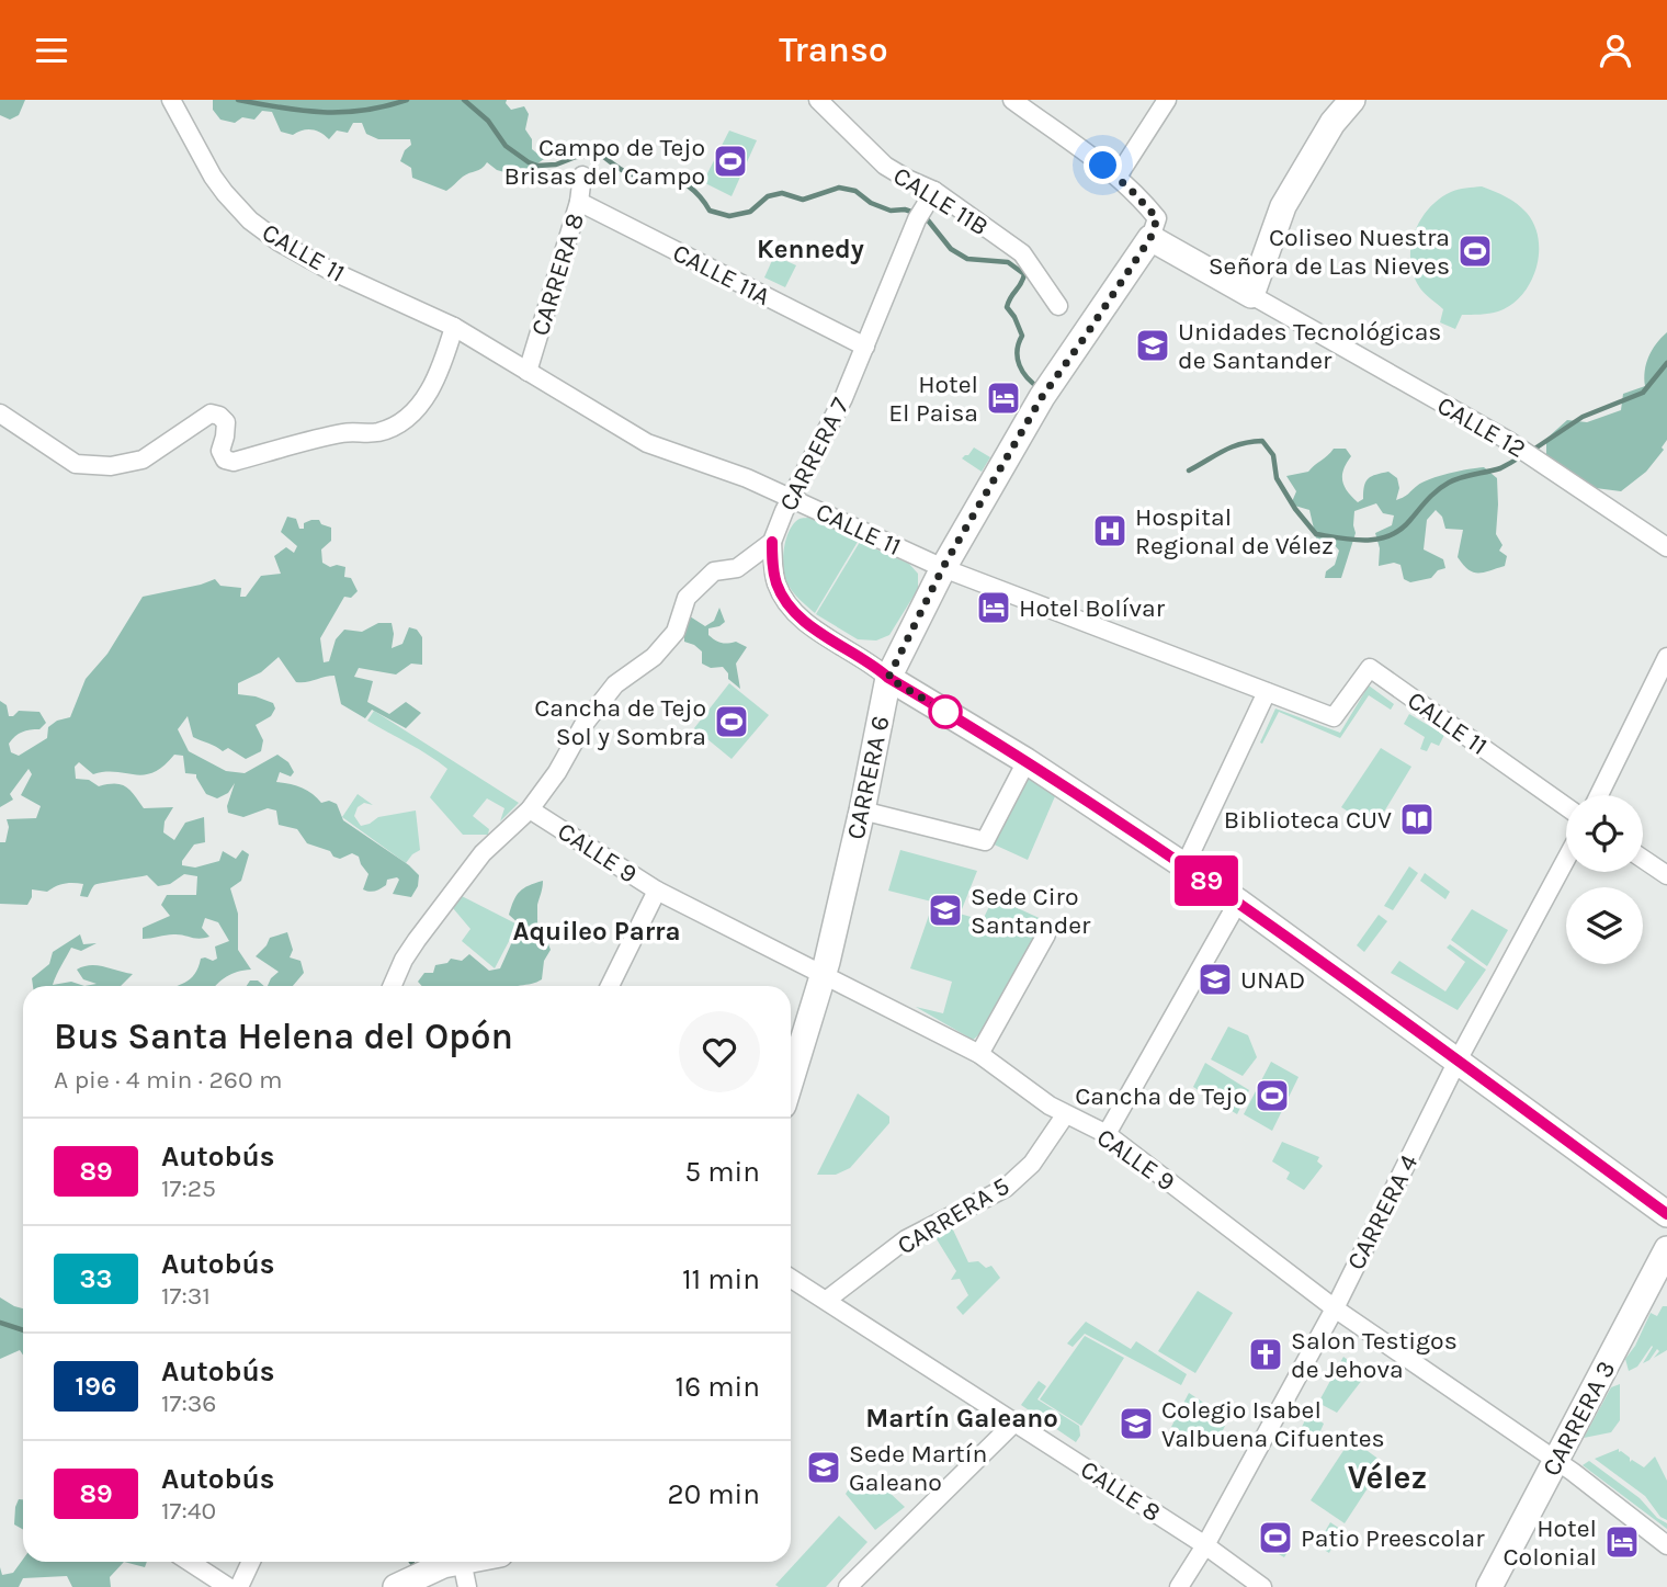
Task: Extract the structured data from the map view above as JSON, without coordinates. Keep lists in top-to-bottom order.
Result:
{
  "streets": {
    "main road": ["CALLE 12", "CARRERA 6", "CARRERA 3"],
    "street": [
      "CALLE 11B",
      "CALLE 11",
      "CARRERA 8",
      "CALLE 11A",
      "CARRERA 7",
      "CALLE 9",
      "CARRERA 4",
      "CARRERA 5",
      "CALLE 8"
    ]
  },
  "crossings": [
    ["CALLE 11B", "CARRERA 7"],
    ["CALLE 11", "CARRERA 8"],
    ["CALLE 11", "CARRERA 7"],
    ["CALLE 11", "CARRERA 6"],
    ["CARRERA 8", "CALLE 11A"],
    ["CALLE 11A", "CARRERA 7"],
    ["CALLE 12", "CARRERA 6"],
    ["CARRERA 7", "CALLE 9"],
    ["CARRERA 6", "CALLE 9"],
    ["CALLE 9", "CARRERA 4"],
    ["CALLE 9", "CARRERA 5"],
    ["CALLE 9", "CARRERA 3"],
    ["CARRERA 4", "CALLE 8"],
    ["CARRERA 5", "CALLE 8"]
  ],
  "districts": [
    "Kennedy",
    "Aquileo Parra",
    "Martín Galeano",
    "Vélez"
  ],
  "places": {
    "sports": [
      "Campo de Tejo Brisas del Campo",
      "Coliseo Nuestra Señora de Las Nieves",
      "Cancha de Tejo Sol y Sombra",
      "Cancha de Tejo",
      "Patio Preescolar"
    ],
    "school or university": [
      "Unidades Tecnológicas de Santander",
      "Sede Ciro Santander",
      "UNAD",
      "Colegio Isabel Valbuena Cifuentes",
      "Sede Martín Galeano"
    ],
    "hotel": ["Hotel El Paisa", "Hotel Bolívar", "Hotel Colonial"],
    "hospital": ["Hospital Regional de Vélez"],
    "library": ["Biblioteca CUV"],
    "church": ["Salon Testigos de Jehova"]
  },
  "lines": ["bus line 89"],
  "page": {
    "header": "Transo",
    "on_map": "89",
    "heading": ["Bus Santa Helena del Opón", "A pie · 4 min · 260 m"],
    "list": [
      {
        "mark": "89",
        "name": "Autobús",
        "note": "17:25",
        "value": "5 min"
      },
      {
        "mark": "33",
        "name": "Autobús",
        "note": "17:31",
        "value": "11 min"
      },
      {
        "mark": "196",
        "name": "Autobús",
        "note": "17:36",
        "value": "16 min"
      },
      {
        "mark": "89",
        "name": "Autobús",
        "note": "17:40",
        "value": "20 min"
      }
    ]
  }
}
